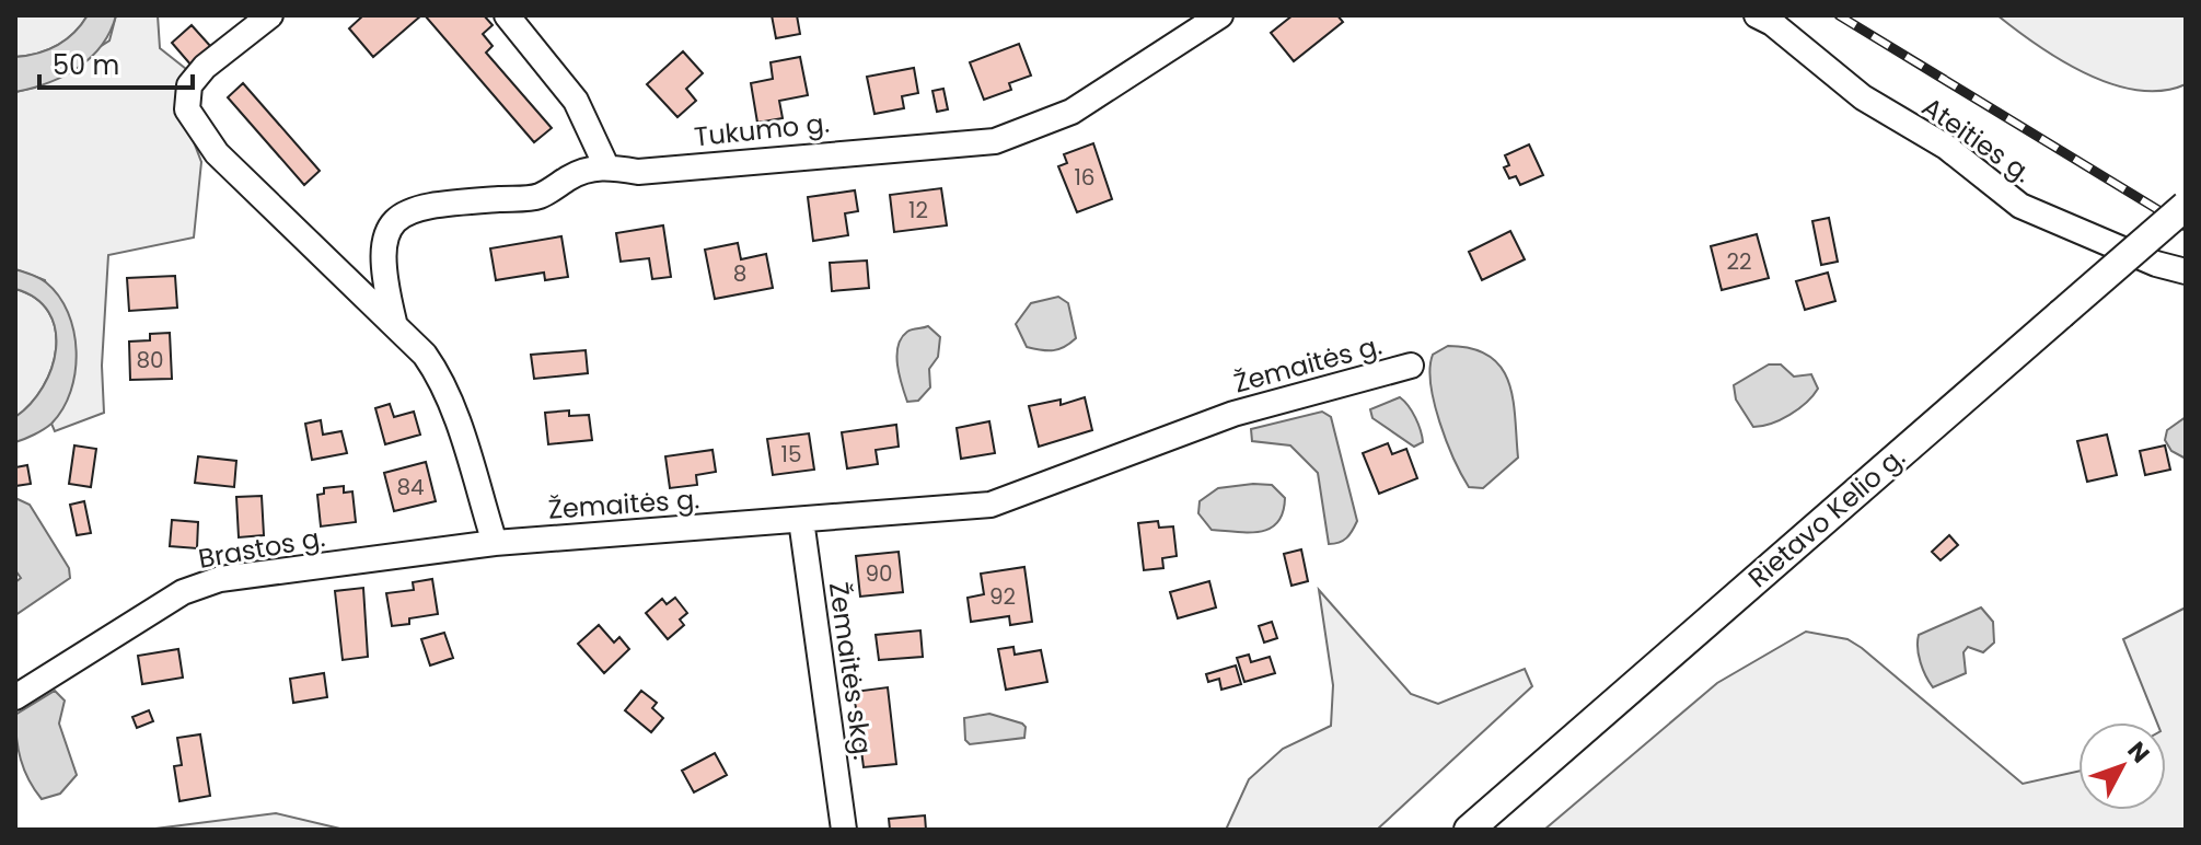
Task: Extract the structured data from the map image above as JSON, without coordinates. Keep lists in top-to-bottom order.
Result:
{
  "streets": {
    "main road": ["Rietavo Kelio g."],
    "street": [
      "Tukumo g.",
      "Ateities g.",
      "Žemaitės g.",
      "Brastos g.",
      "Žemaitės skg."
    ]
  },
  "crossings": [
    ["Žemaitės g.", "Brastos g."],
    ["Žemaitės g.", "Žemaitės skg."]
  ],
  "house_numbers": [
    "16",
    "12",
    "22",
    "8",
    "80",
    "15",
    "84",
    "90",
    "92"
  ],
  "scale_bar": "50 m",
  "north": "top right"
}
